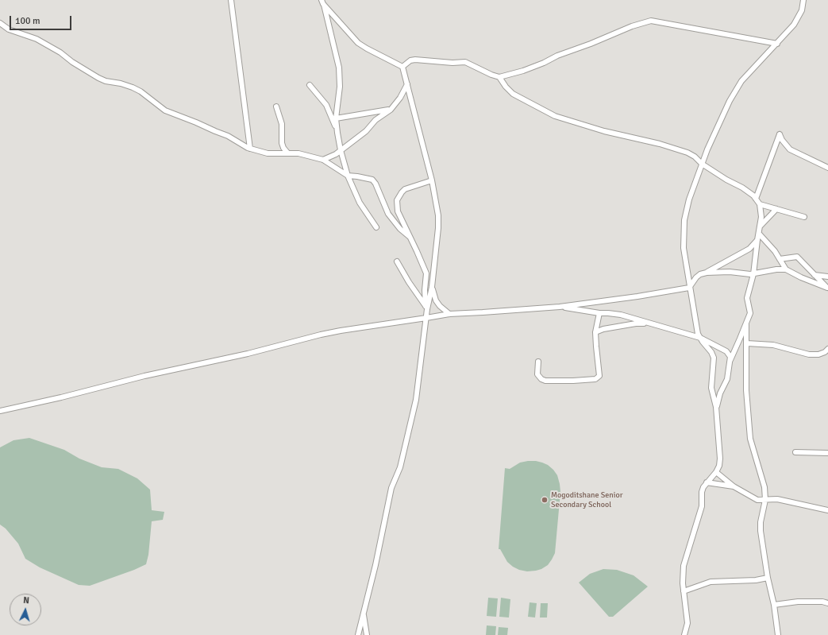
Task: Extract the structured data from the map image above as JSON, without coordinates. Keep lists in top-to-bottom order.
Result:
{
  "places": ["Mogoditshane Senior Secondary School"],
  "scale_bar": "100 m",
  "north": "top"
}
